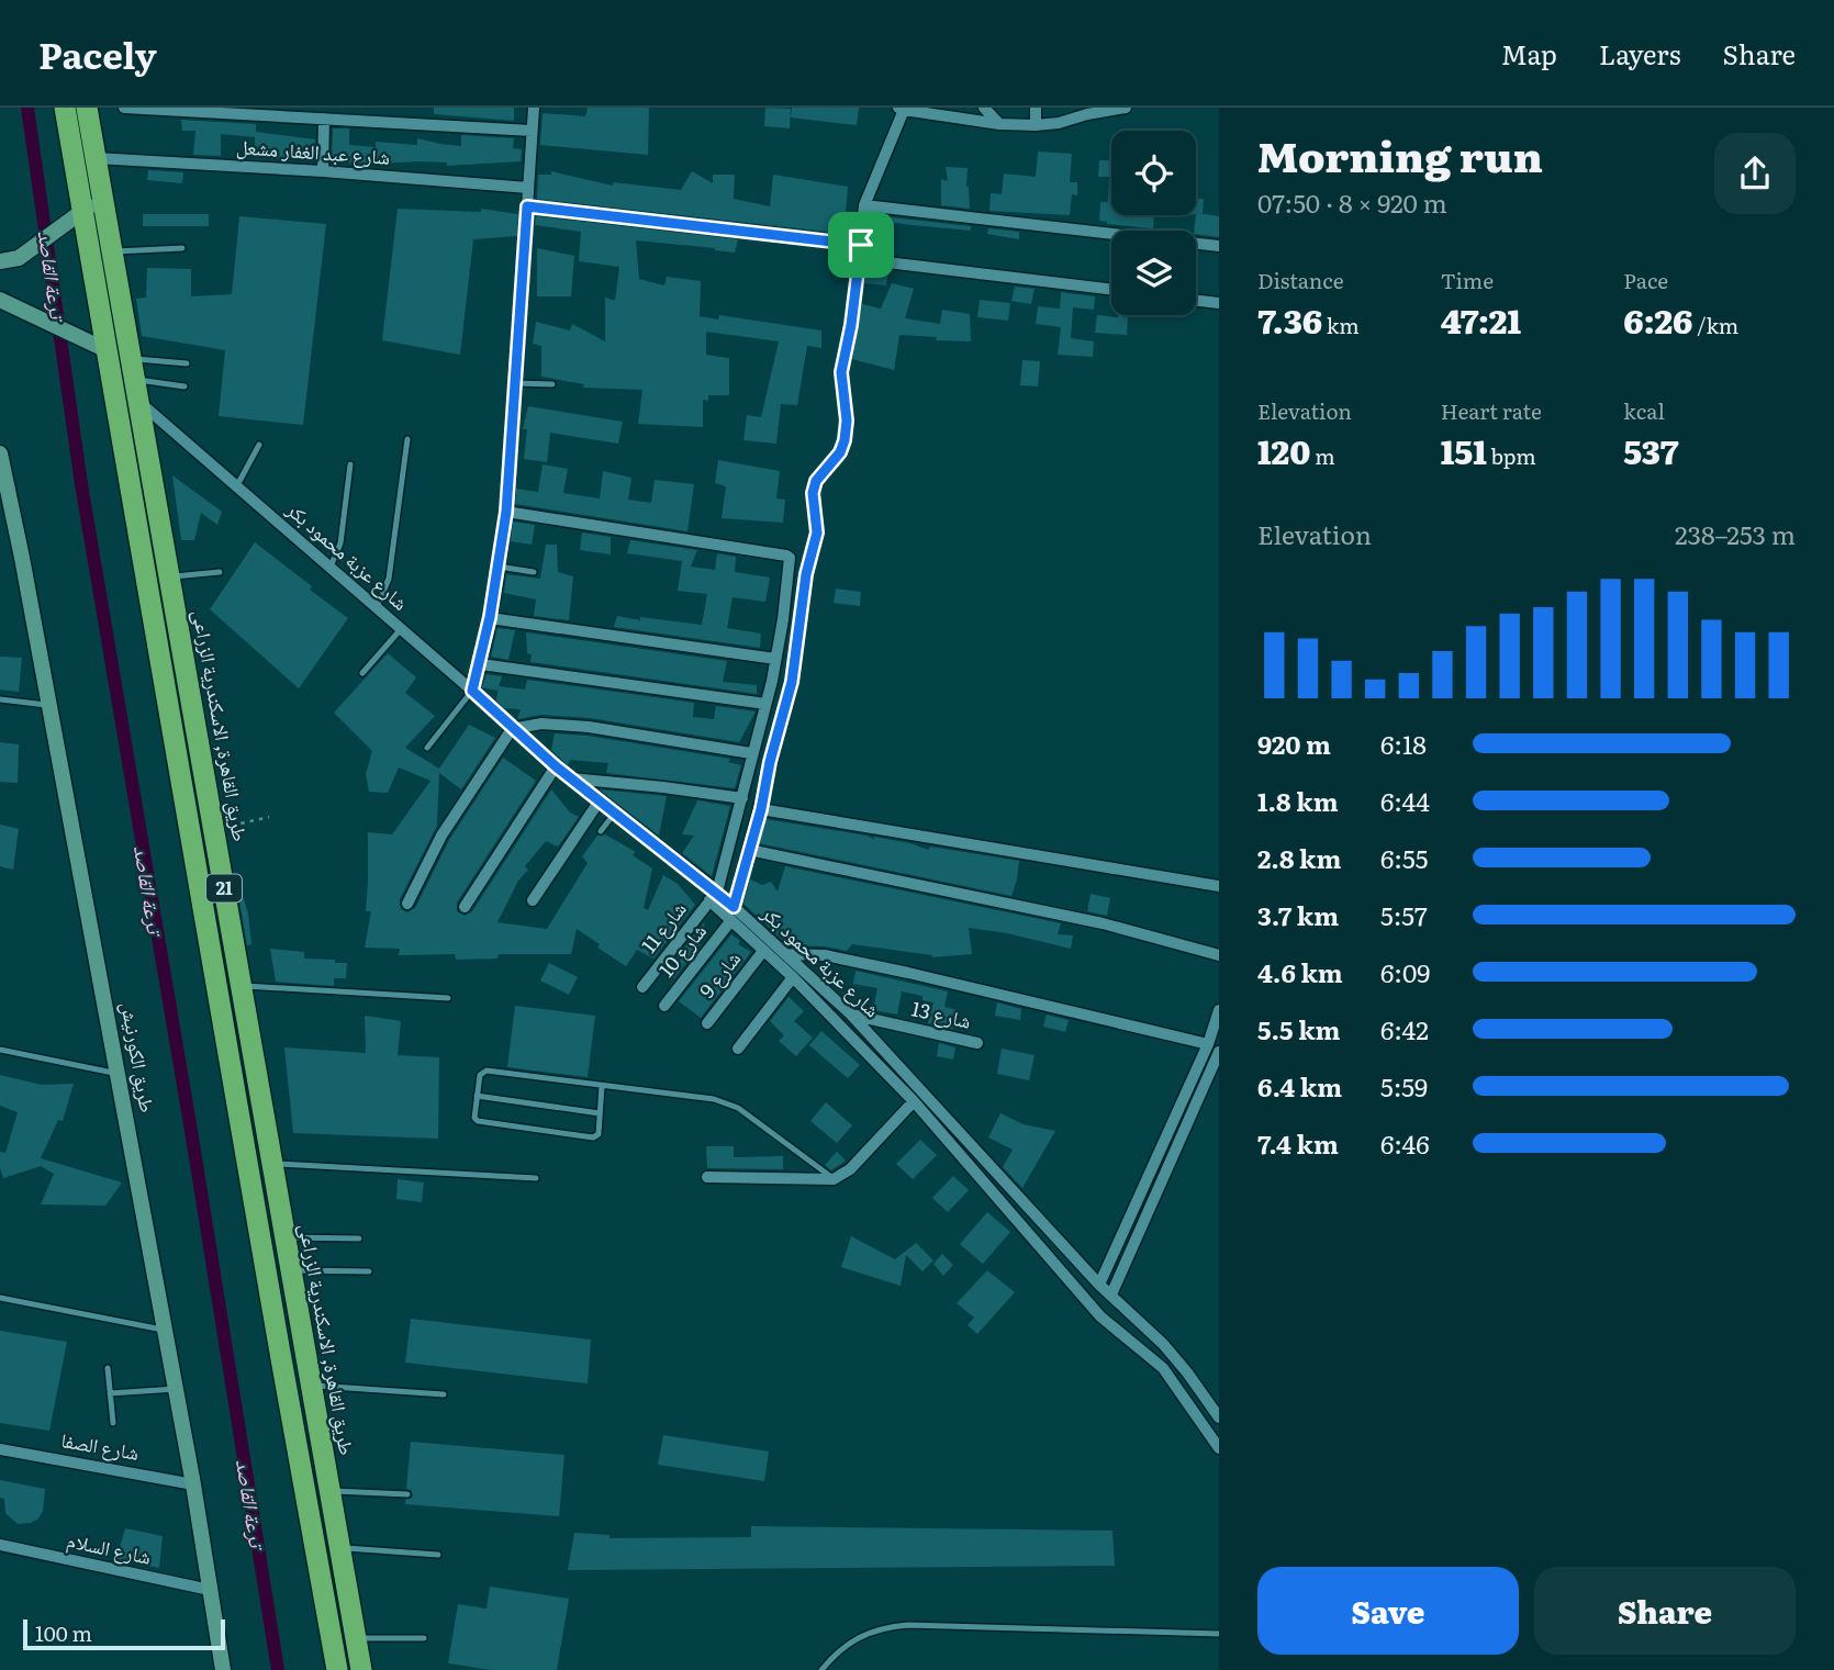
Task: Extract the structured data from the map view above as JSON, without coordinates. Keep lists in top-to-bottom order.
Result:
{
  "streets": {
    "highway": ["طريق القاهرة, الاسكندرية الزراعى", "21"],
    "street": [
      "شارع عبد الغفار مشعل",
      "شارع عزبة محمود بكر",
      "شارع 11",
      "شارع 10",
      "شارع 9",
      "شارع 13",
      "طريق الكورنيش",
      "شارع الصفا",
      "شارع السلام"
    ]
  },
  "crossings": [
    ["شارع عبد الغفار مشعل", "طريق القاهرة, الاسكندرية الزراعى"],
    ["شارع عزبة محمود بكر", "طريق القاهرة, الاسكندرية الزراعى"],
    ["شارع عزبة محمود بكر", "شارع 11"],
    ["شارع عزبة محمود بكر", "شارع 10"],
    ["شارع عزبة محمود بكر", "شارع 9"],
    ["شارع عزبة محمود بكر", "شارع 13"],
    ["طريق الكورنيش", "شارع الصفا"],
    ["طريق الكورنيش", "شارع السلام"]
  ],
  "water": ["ترعة القاصد"],
  "scale_bar": "100 m",
  "page": {
    "header": "Pacely",
    "nav": ["Map", "Layers", "Share"],
    "heading": ["Morning run", "07:50 · 8 × 920 m"],
    "stats": [
      ["Distance", "7.36 km"],
      ["Time", "47:21"],
      ["Pace", "6:26 /km"],
      ["Elevation", "120 m"],
      ["Heart rate", "151 bpm"],
      ["kcal", "537"]
    ],
    "chart": ["Elevation", "238–253 m"],
    "list": [
      {
        "name": "920 m",
        "note": "6:18"
      },
      {
        "name": "1.8 km",
        "note": "6:44"
      },
      {
        "name": "2.8 km",
        "note": "6:55"
      },
      {
        "name": "3.7 km",
        "note": "5:57"
      },
      {
        "name": "4.6 km",
        "note": "6:09"
      },
      {
        "name": "5.5 km",
        "note": "6:42"
      },
      {
        "name": "6.4 km",
        "note": "5:59"
      },
      {
        "name": "7.4 km",
        "note": "6:46"
      }
    ],
    "buttons": ["Save", "Share"],
    "scale": "100 m"
  }
}
